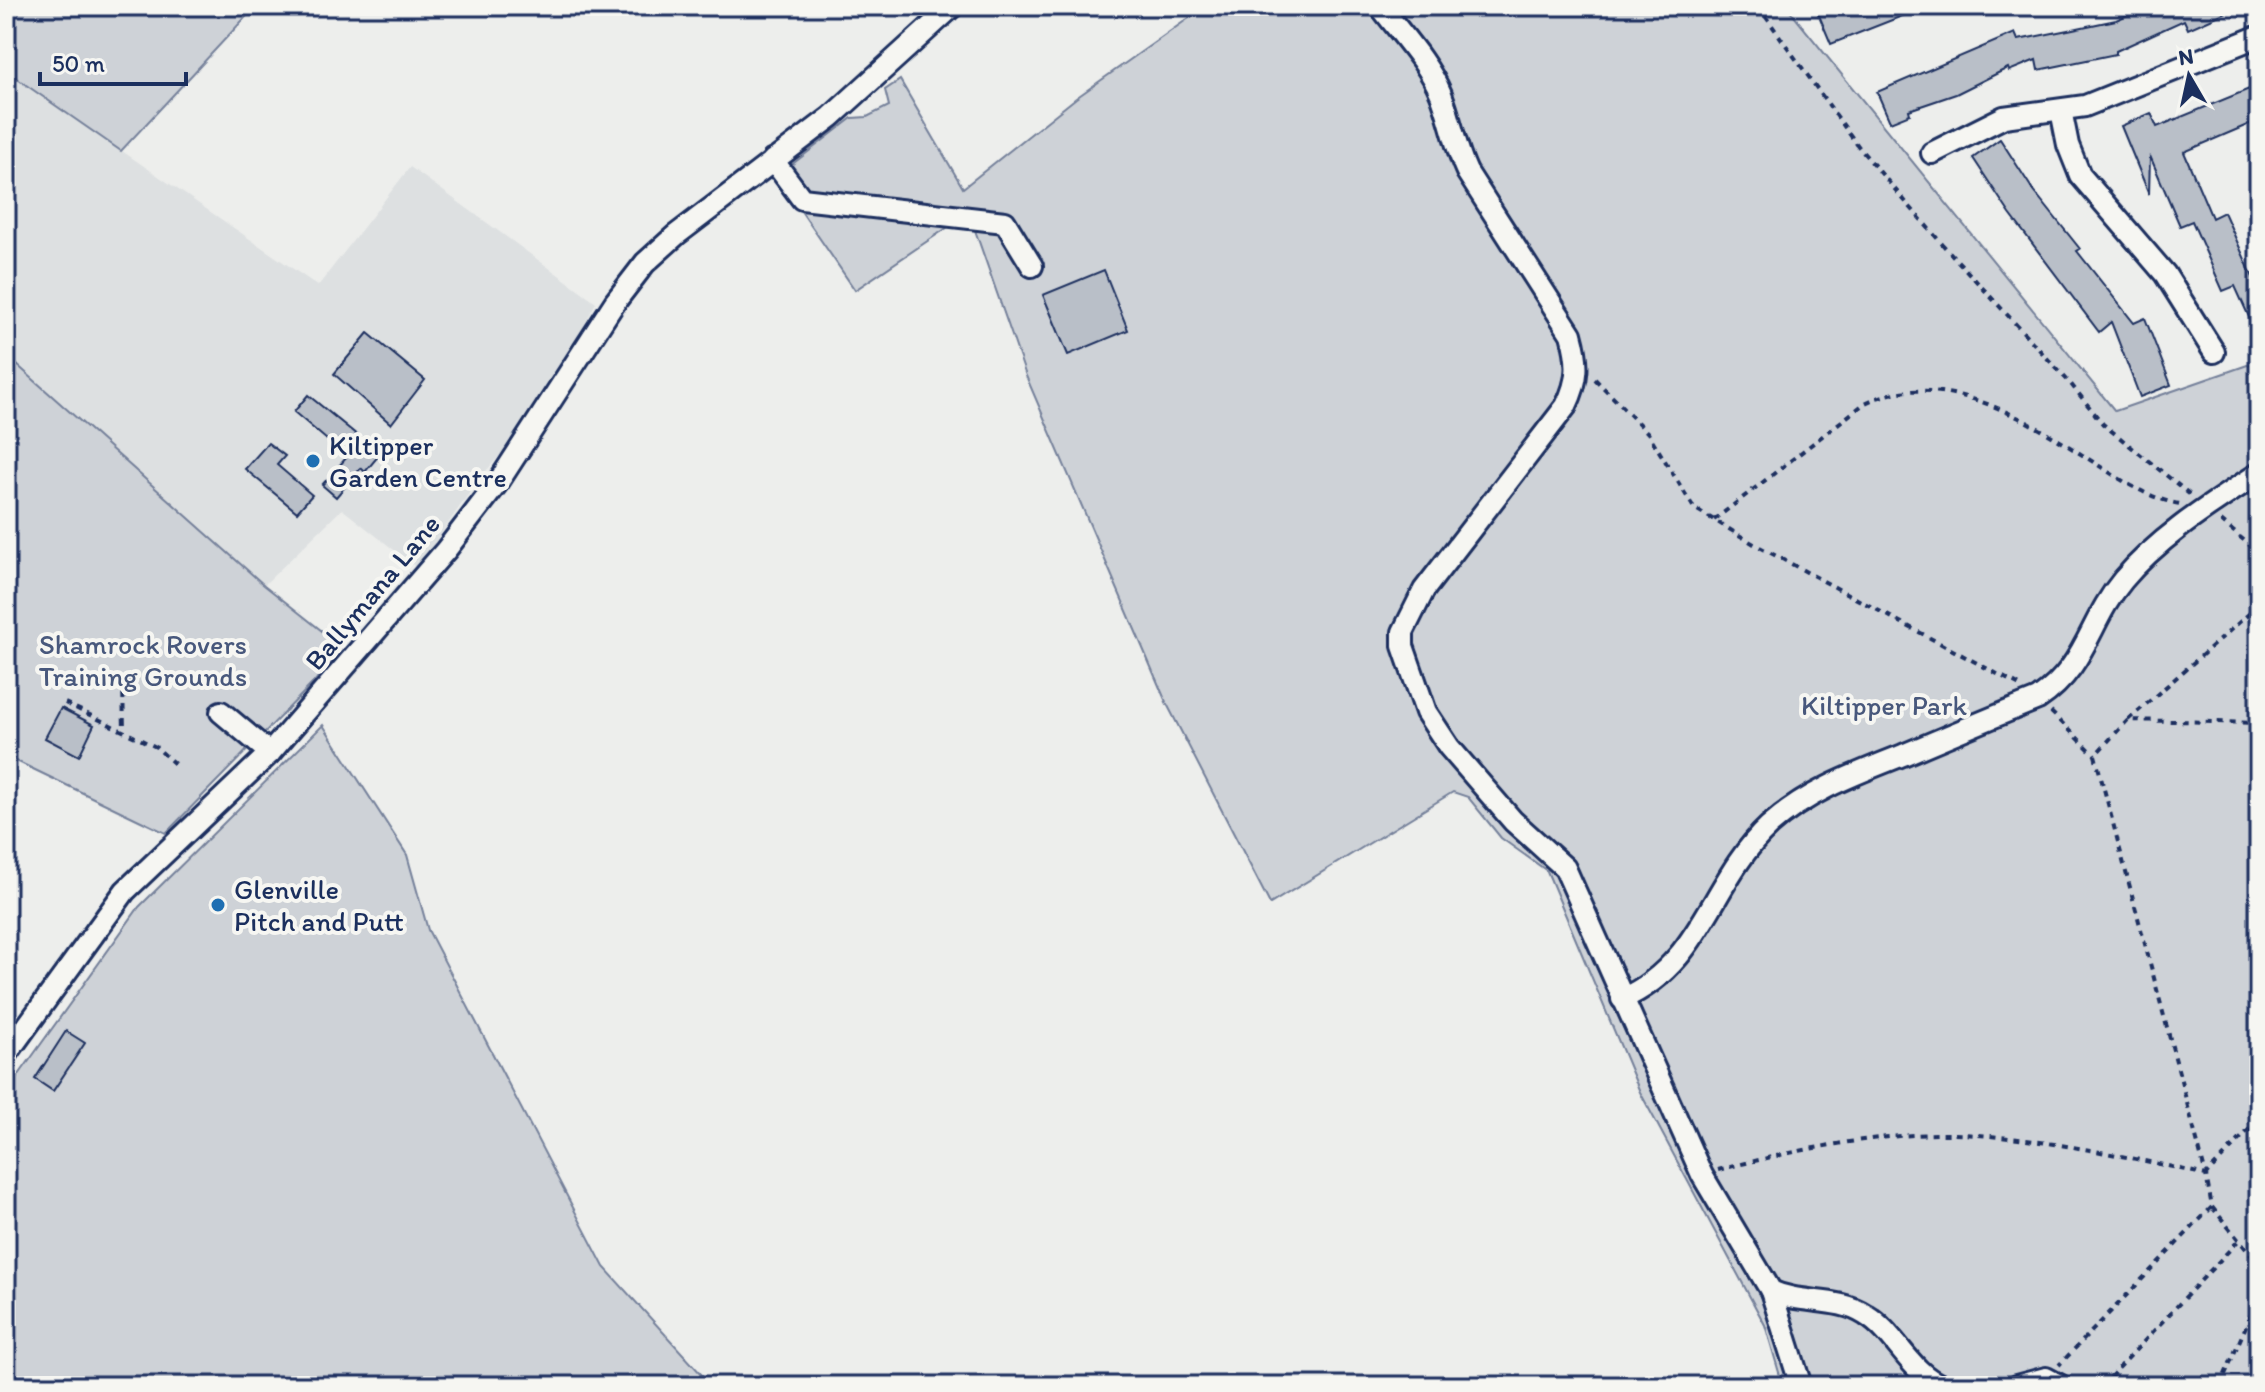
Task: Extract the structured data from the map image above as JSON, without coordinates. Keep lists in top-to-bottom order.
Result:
{
  "streets": {
    "street": ["Ballymana Lane"]
  },
  "parks": ["Shamrock Rovers Training Grounds", "Kiltipper Park"],
  "places": ["Kiltipper Garden Centre", "Glenville Pitch and Putt"],
  "scale_bar": "50 m",
  "north": "top"
}
